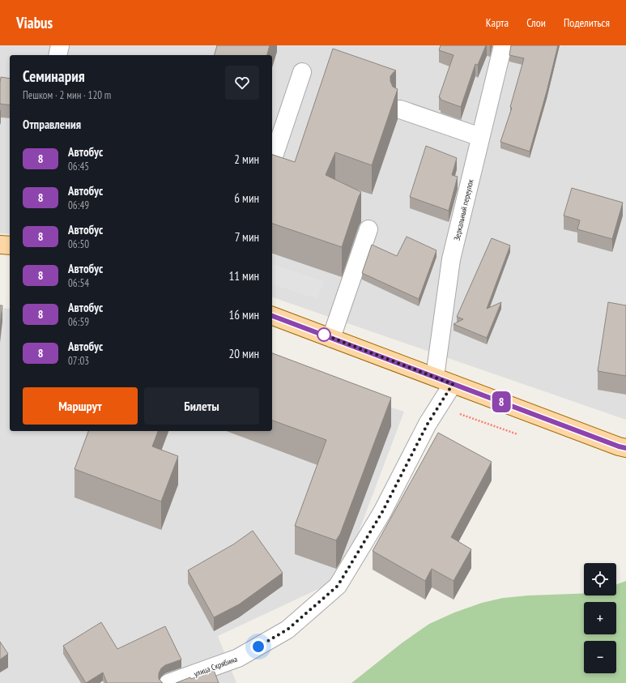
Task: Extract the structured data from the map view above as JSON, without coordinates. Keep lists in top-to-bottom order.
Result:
{
  "streets": {
    "street": ["Зеркальный переулок", "улица Скрябина"]
  },
  "lines": ["bus line 8"],
  "page": {
    "header": "Viabus",
    "nav": ["Карта", "Слои", "Поделиться"],
    "on_map": "8",
    "heading": [
      ["Семинария", "Пешком · 2 мин · 120 m"],
      "Отправления"
    ],
    "list": [
      {
        "mark": "8",
        "name": "Автобус",
        "note": "06:45",
        "value": "2 мин"
      },
      {
        "mark": "8",
        "name": "Автобус",
        "note": "06:49",
        "value": "6 мин"
      },
      {
        "mark": "8",
        "name": "Автобус",
        "note": "06:50",
        "value": "7 мин"
      },
      {
        "mark": "8",
        "name": "Автобус",
        "note": "06:54",
        "value": "11 мин"
      },
      {
        "mark": "8",
        "name": "Автобус",
        "note": "06:59",
        "value": "16 мин"
      },
      {
        "mark": "8",
        "name": "Автобус",
        "note": "07:03",
        "value": "20 мин"
      }
    ],
    "buttons": ["Маршрут", "Билеты"],
    "map_buttons": ["+", "−"]
  }
}
